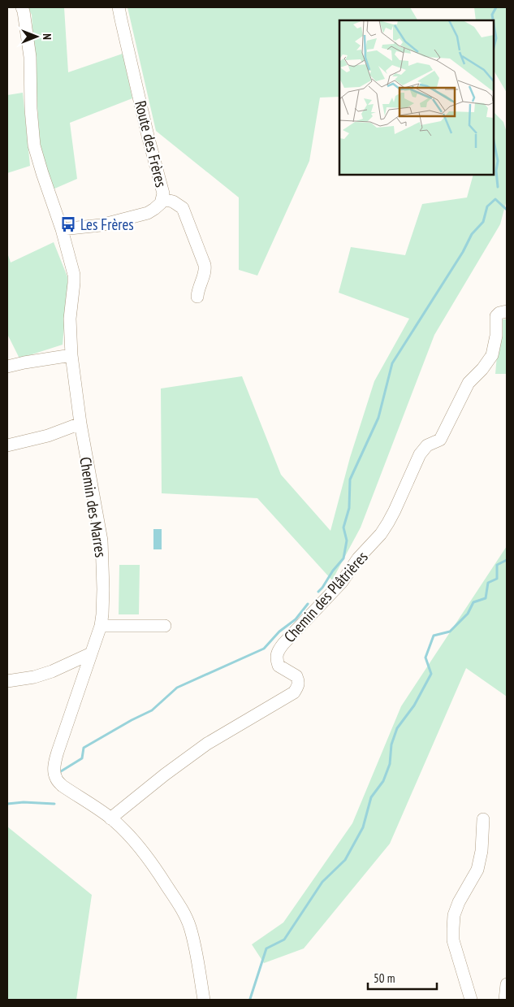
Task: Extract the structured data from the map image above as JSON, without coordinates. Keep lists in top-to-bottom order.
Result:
{
  "streets": {
    "street": ["Route des Frères", "Chemin des Marres", "Chemin des Plâtrières"]
  },
  "crossings": [
    ["Route des Frères", "Chemin des Marres"],
    ["Chemin des Marres", "Chemin des Plâtrières"]
  ],
  "places": {
    "bus stop": ["Les Frères"]
  },
  "scale_bar": "50 m",
  "north": "right"
}
